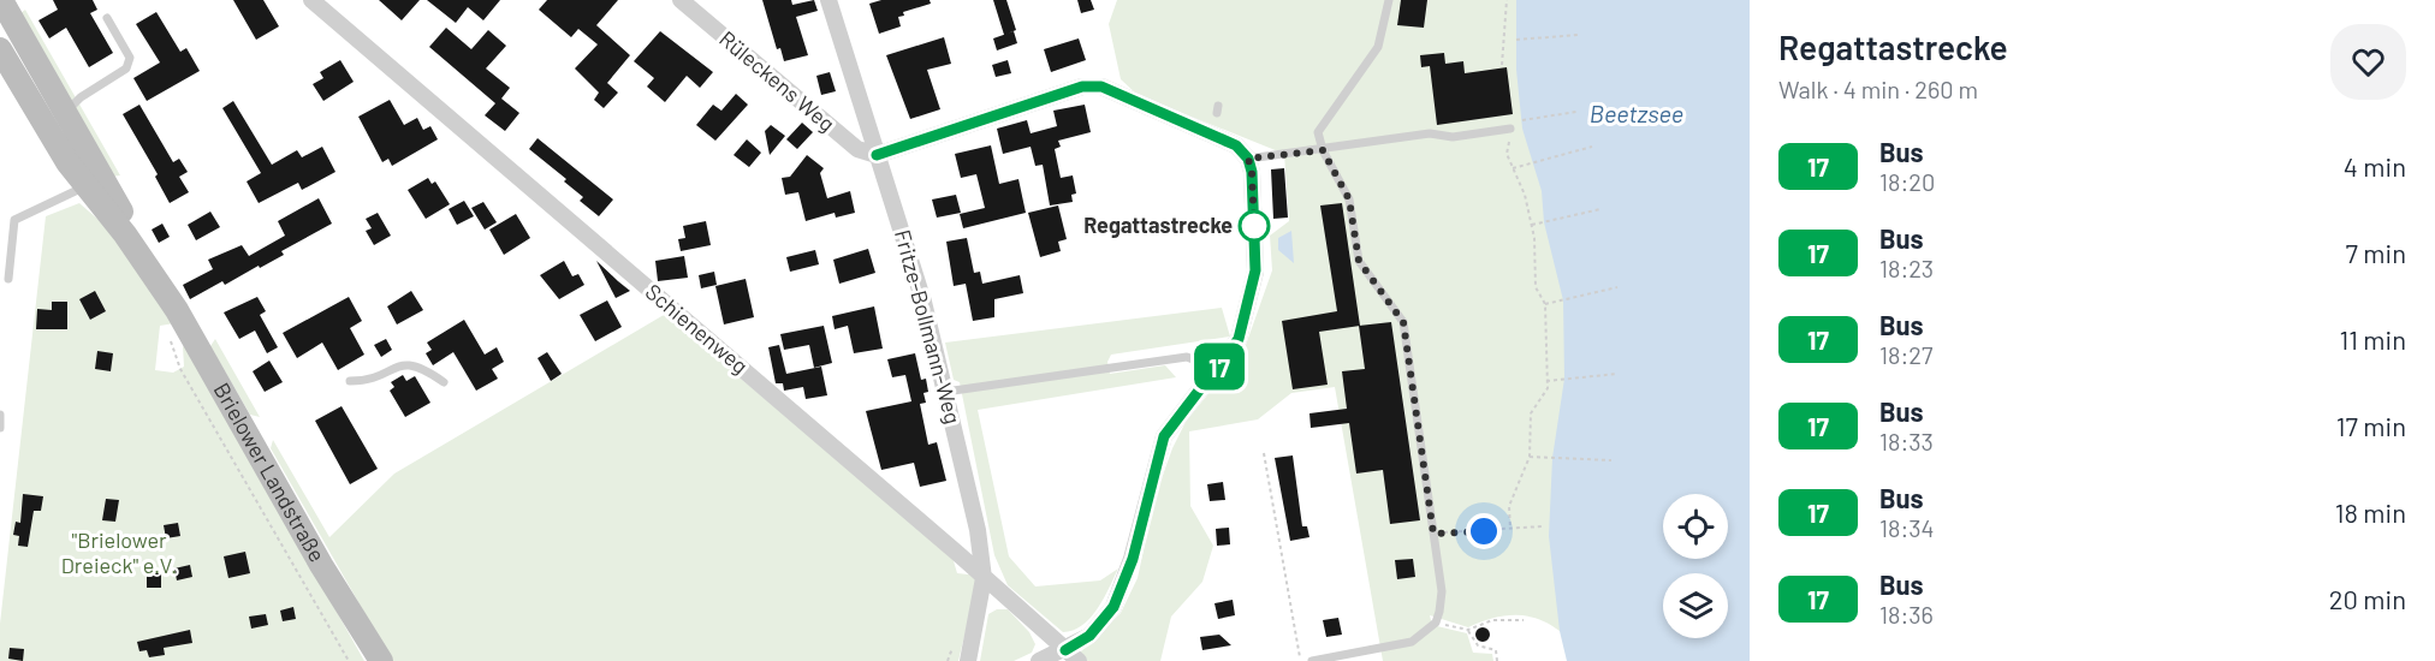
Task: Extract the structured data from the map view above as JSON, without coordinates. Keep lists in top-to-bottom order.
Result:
{
  "streets": {
    "main road": ["Brielower Landstraße"],
    "street": ["Rüleckens Weg", "Fritze-Bollmann-Weg", "Schienenweg"]
  },
  "crossings": [
    ["Rüleckens Weg", "Fritze-Bollmann-Weg"],
    ["Fritze-Bollmann-Weg", "Schienenweg"]
  ],
  "water": ["Beetzsee"],
  "parks": ["\"Brielower Dreieck\" e.V."],
  "places": ["Regattastrecke"],
  "lines": ["bus line 17"],
  "page": {
    "on_map": "17",
    "heading": ["Regattastrecke", "Walk · 4 min · 260 m"],
    "list": [
      {
        "mark": "17",
        "name": "Bus",
        "note": "18:20",
        "value": "4 min"
      },
      {
        "mark": "17",
        "name": "Bus",
        "note": "18:23",
        "value": "7 min"
      },
      {
        "mark": "17",
        "name": "Bus",
        "note": "18:27",
        "value": "11 min"
      },
      {
        "mark": "17",
        "name": "Bus",
        "note": "18:33",
        "value": "17 min"
      },
      {
        "mark": "17",
        "name": "Bus",
        "note": "18:34",
        "value": "18 min"
      },
      {
        "mark": "17",
        "name": "Bus",
        "note": "18:36",
        "value": "20 min"
      }
    ]
  }
}
